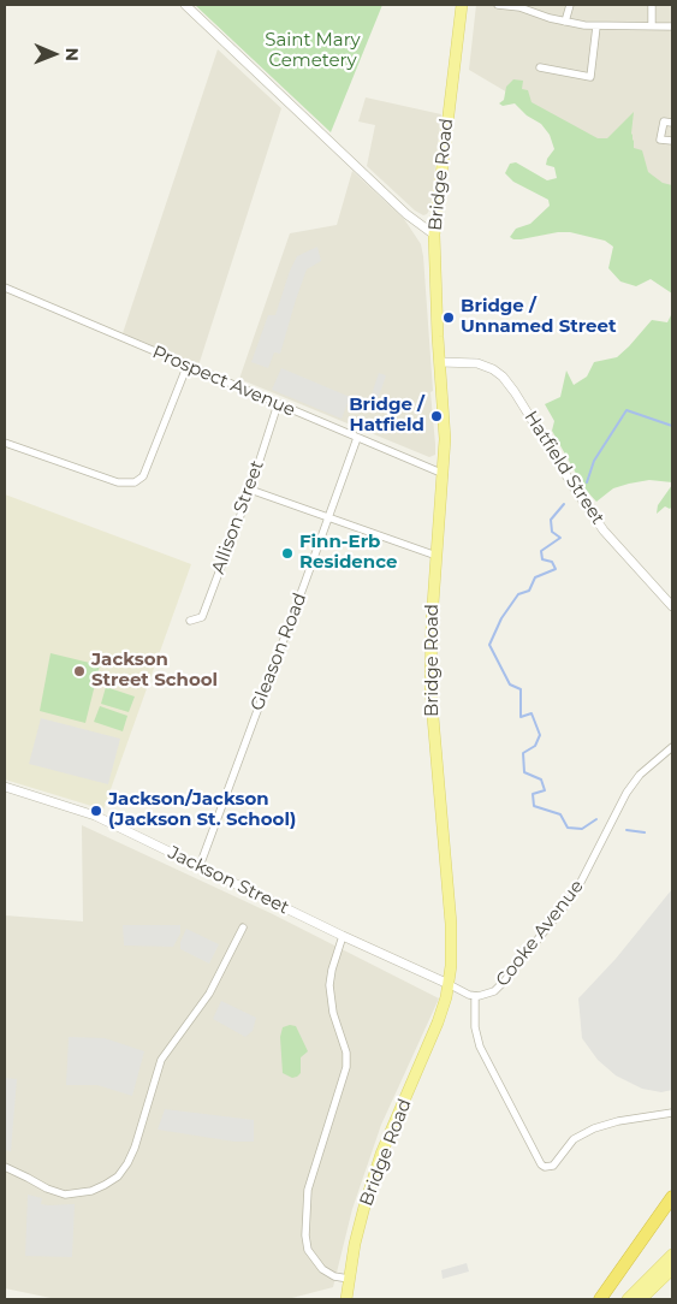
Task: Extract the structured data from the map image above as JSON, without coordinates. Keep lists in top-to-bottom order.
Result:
{
  "streets": {
    "main road": ["Bridge Road"],
    "street": [
      "Prospect Avenue",
      "Hatfield Street",
      "Allison Street",
      "Gleason Road",
      "Jackson Street",
      "Cooke Avenue"
    ]
  },
  "crossings": [
    ["Bridge Road", "Prospect Avenue"],
    ["Bridge Road", "Hatfield Street"],
    ["Bridge Road", "Jackson Street"],
    ["Bridge Road", "Cooke Avenue"],
    ["Prospect Avenue", "Allison Street"],
    ["Prospect Avenue", "Gleason Road"],
    ["Gleason Road", "Jackson Street"],
    ["Jackson Street", "Cooke Avenue"]
  ],
  "parks": ["Saint Mary Cemetery"],
  "places": [
    "Bridge / Unnamed Street",
    "Bridge / Hatfield",
    "Finn-Erb Residence",
    "Jackson Street School",
    "Jackson/Jackson (Jackson St. School)"
  ],
  "north": "right"
}
